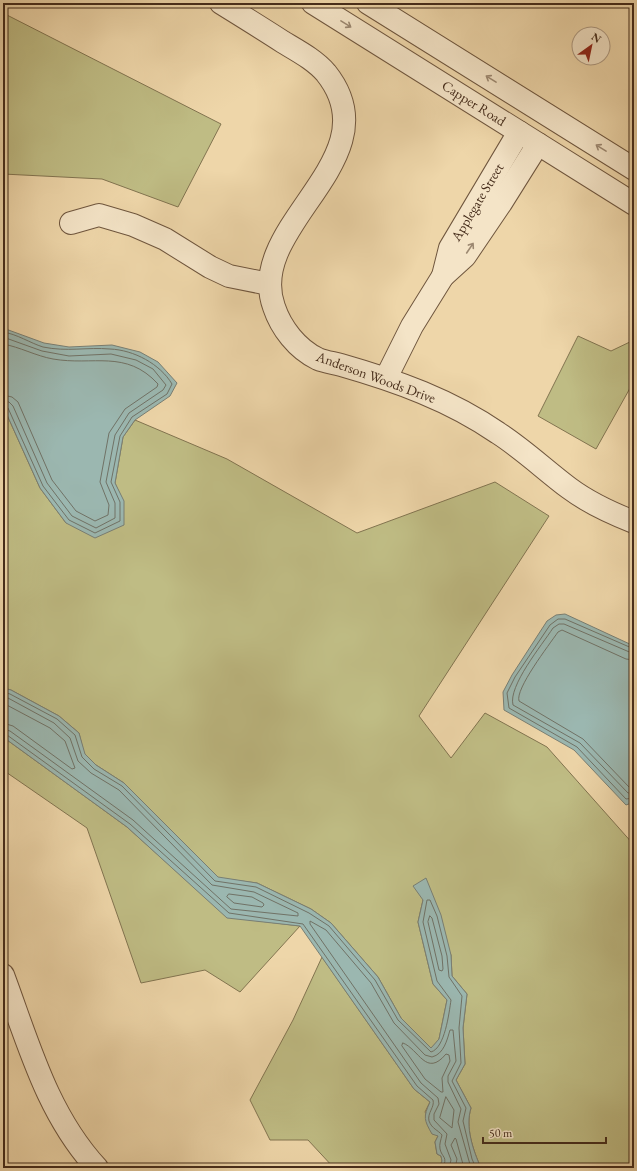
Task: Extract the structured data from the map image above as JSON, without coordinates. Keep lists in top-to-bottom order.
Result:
{
  "streets": {
    "street": ["Capper Road", "Applegate Street", "Anderson Woods Drive"]
  },
  "crossings": [
    ["Capper Road", "Applegate Street"],
    ["Applegate Street", "Anderson Woods Drive"]
  ],
  "scale_bar": "50 m",
  "north": "top right"
}
